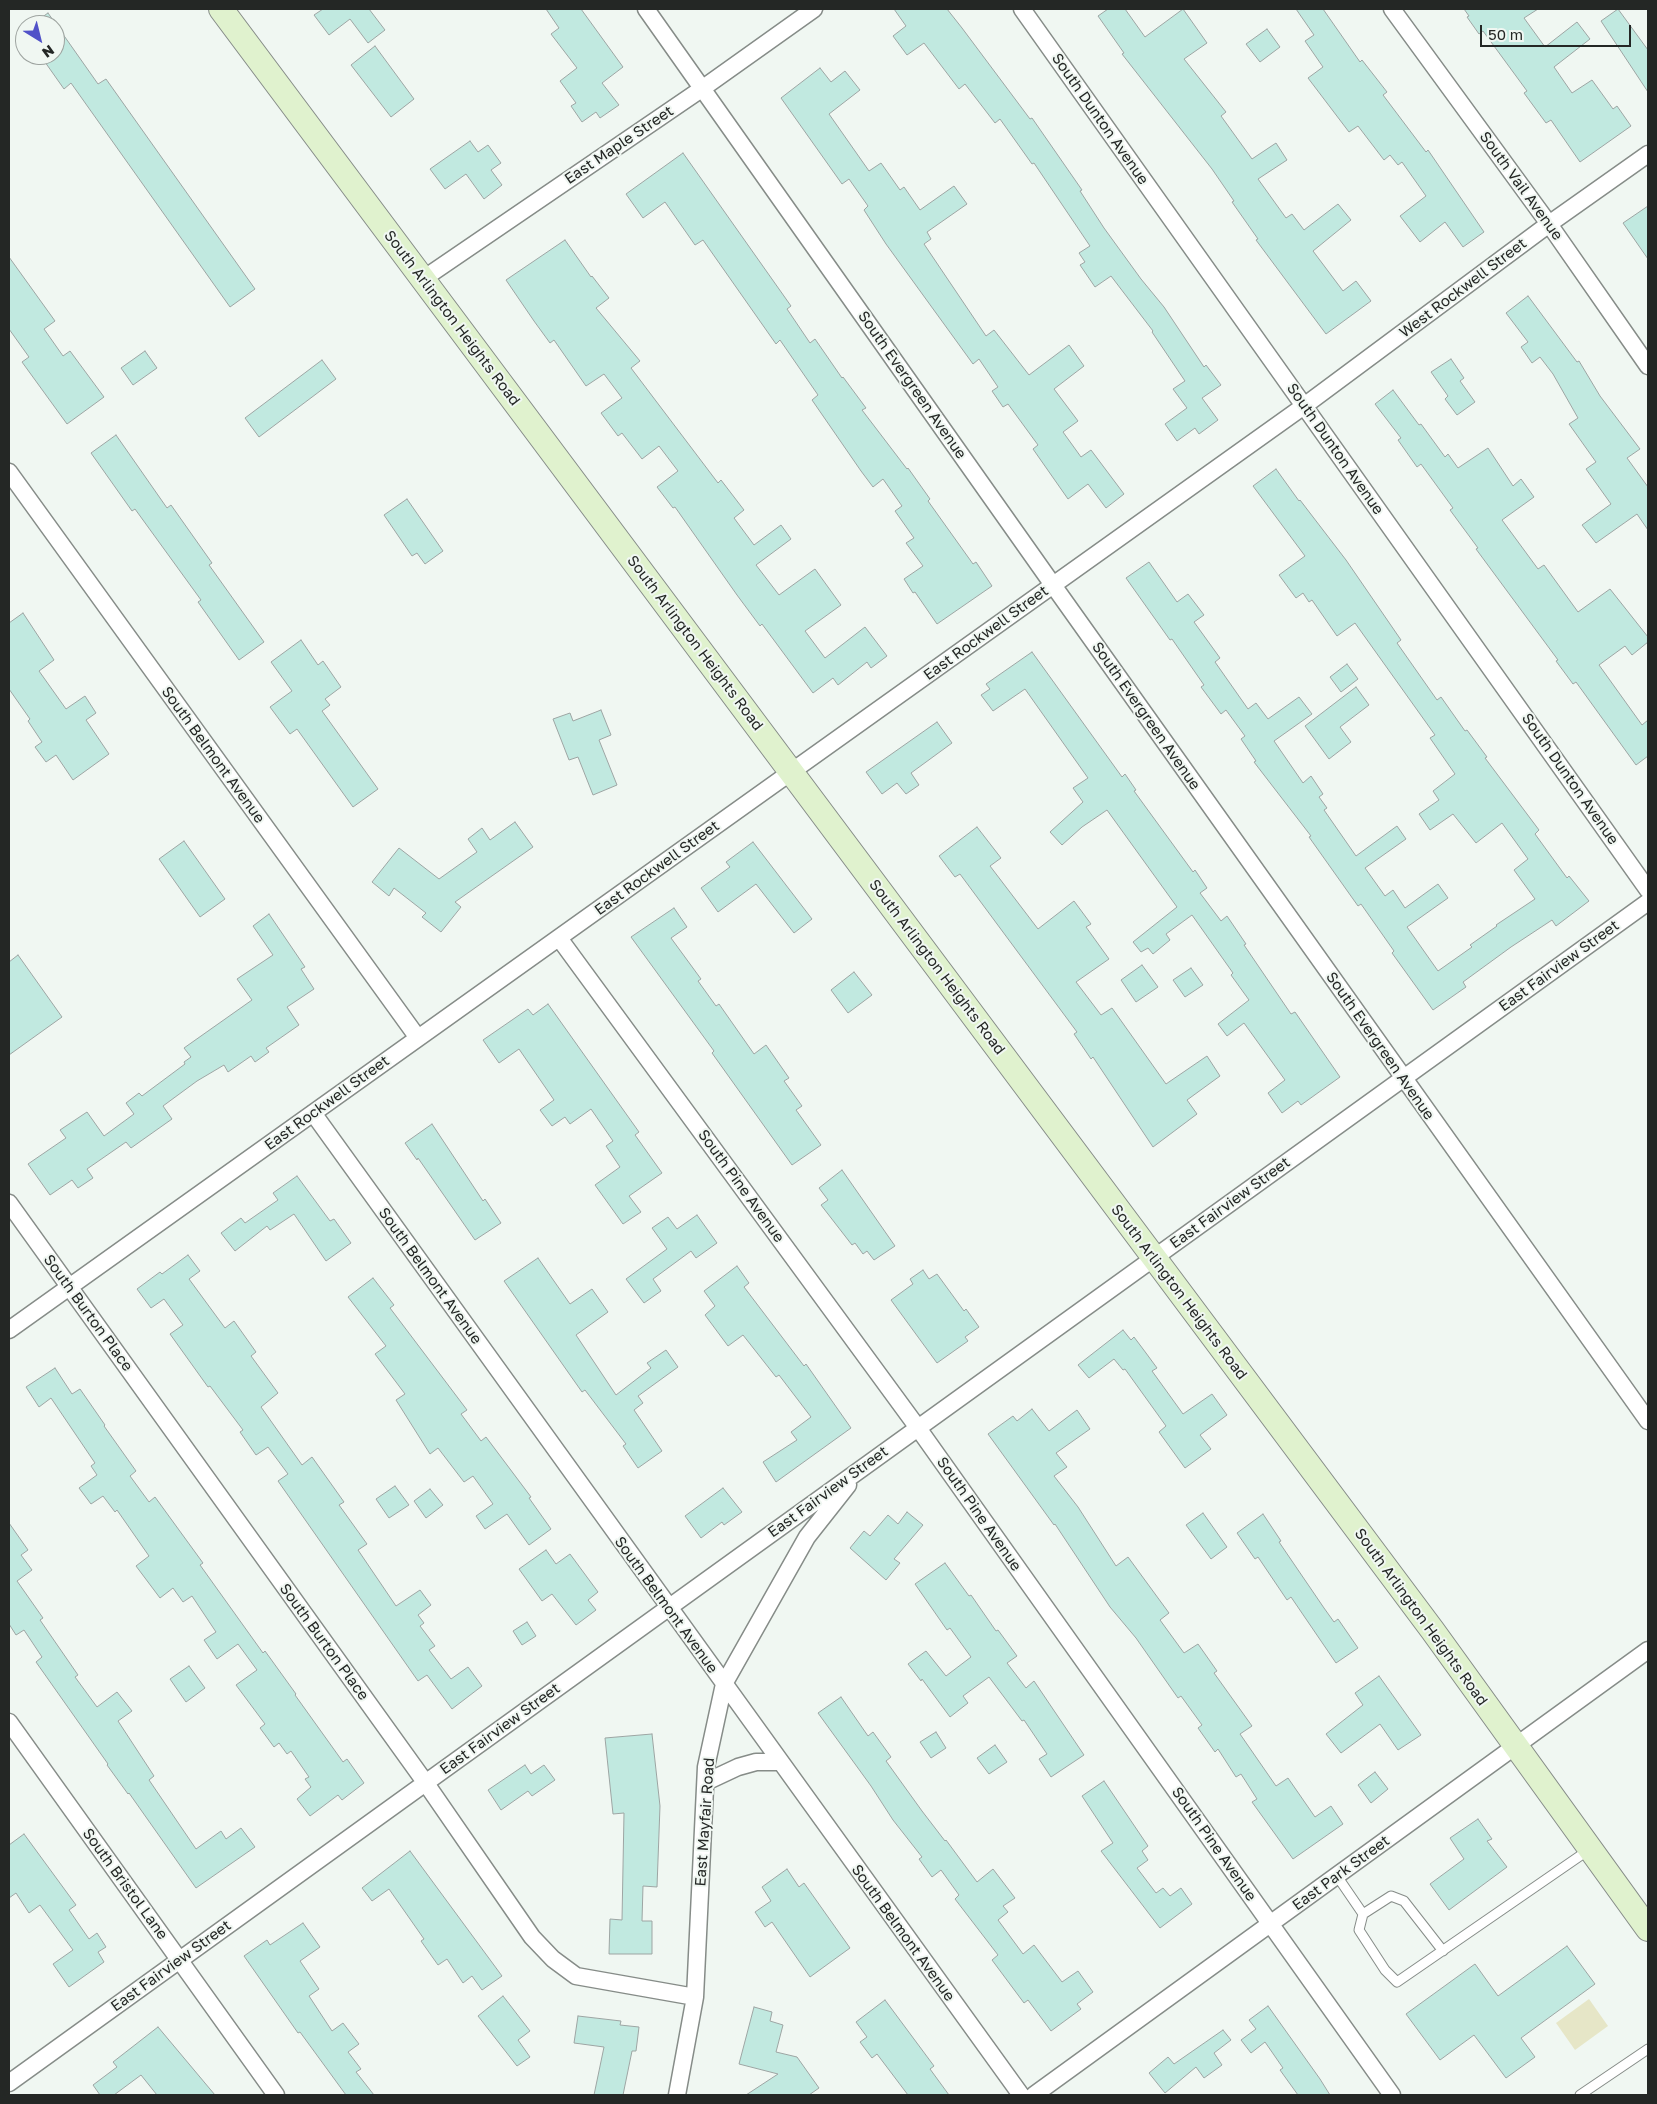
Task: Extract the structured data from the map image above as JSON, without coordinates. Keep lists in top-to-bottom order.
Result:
{
  "streets": {
    "main road": ["South Arlington Heights Road"],
    "street": [
      "South Dunton Avenue",
      "East Maple Street",
      "South Vail Avenue",
      "West Rockwell Street",
      "South Evergreen Avenue",
      "East Rockwell Street",
      "South Belmont Avenue",
      "East Fairview Street",
      "South Pine Avenue",
      "South Burton Place",
      "East Mayfair Road",
      "East Park Street",
      "South Bristol Lane"
    ]
  },
  "crossings": [
    ["South Dunton Avenue", "West Rockwell Street"],
    ["South Dunton Avenue", "East Rockwell Street"],
    ["East Maple Street", "South Arlington Heights Road"],
    ["East Maple Street", "South Evergreen Avenue"],
    ["South Vail Avenue", "West Rockwell Street"],
    ["West Rockwell Street", "East Rockwell Street"],
    ["South Arlington Heights Road", "East Rockwell Street"],
    ["South Arlington Heights Road", "East Fairview Street"],
    ["South Arlington Heights Road", "East Park Street"],
    ["South Evergreen Avenue", "East Rockwell Street"],
    ["South Evergreen Avenue", "East Fairview Street"],
    ["East Rockwell Street", "South Belmont Avenue"],
    ["East Rockwell Street", "South Pine Avenue"],
    ["East Rockwell Street", "South Burton Place"],
    ["South Belmont Avenue", "East Fairview Street"],
    ["South Belmont Avenue", "East Mayfair Road"],
    ["East Fairview Street", "South Pine Avenue"],
    ["East Fairview Street", "South Burton Place"],
    ["East Fairview Street", "East Mayfair Road"],
    ["East Fairview Street", "South Bristol Lane"],
    ["South Pine Avenue", "East Park Street"],
    ["South Burton Place", "East Mayfair Road"]
  ],
  "scale_bar": "50 m",
  "north": "bottom right"
}
